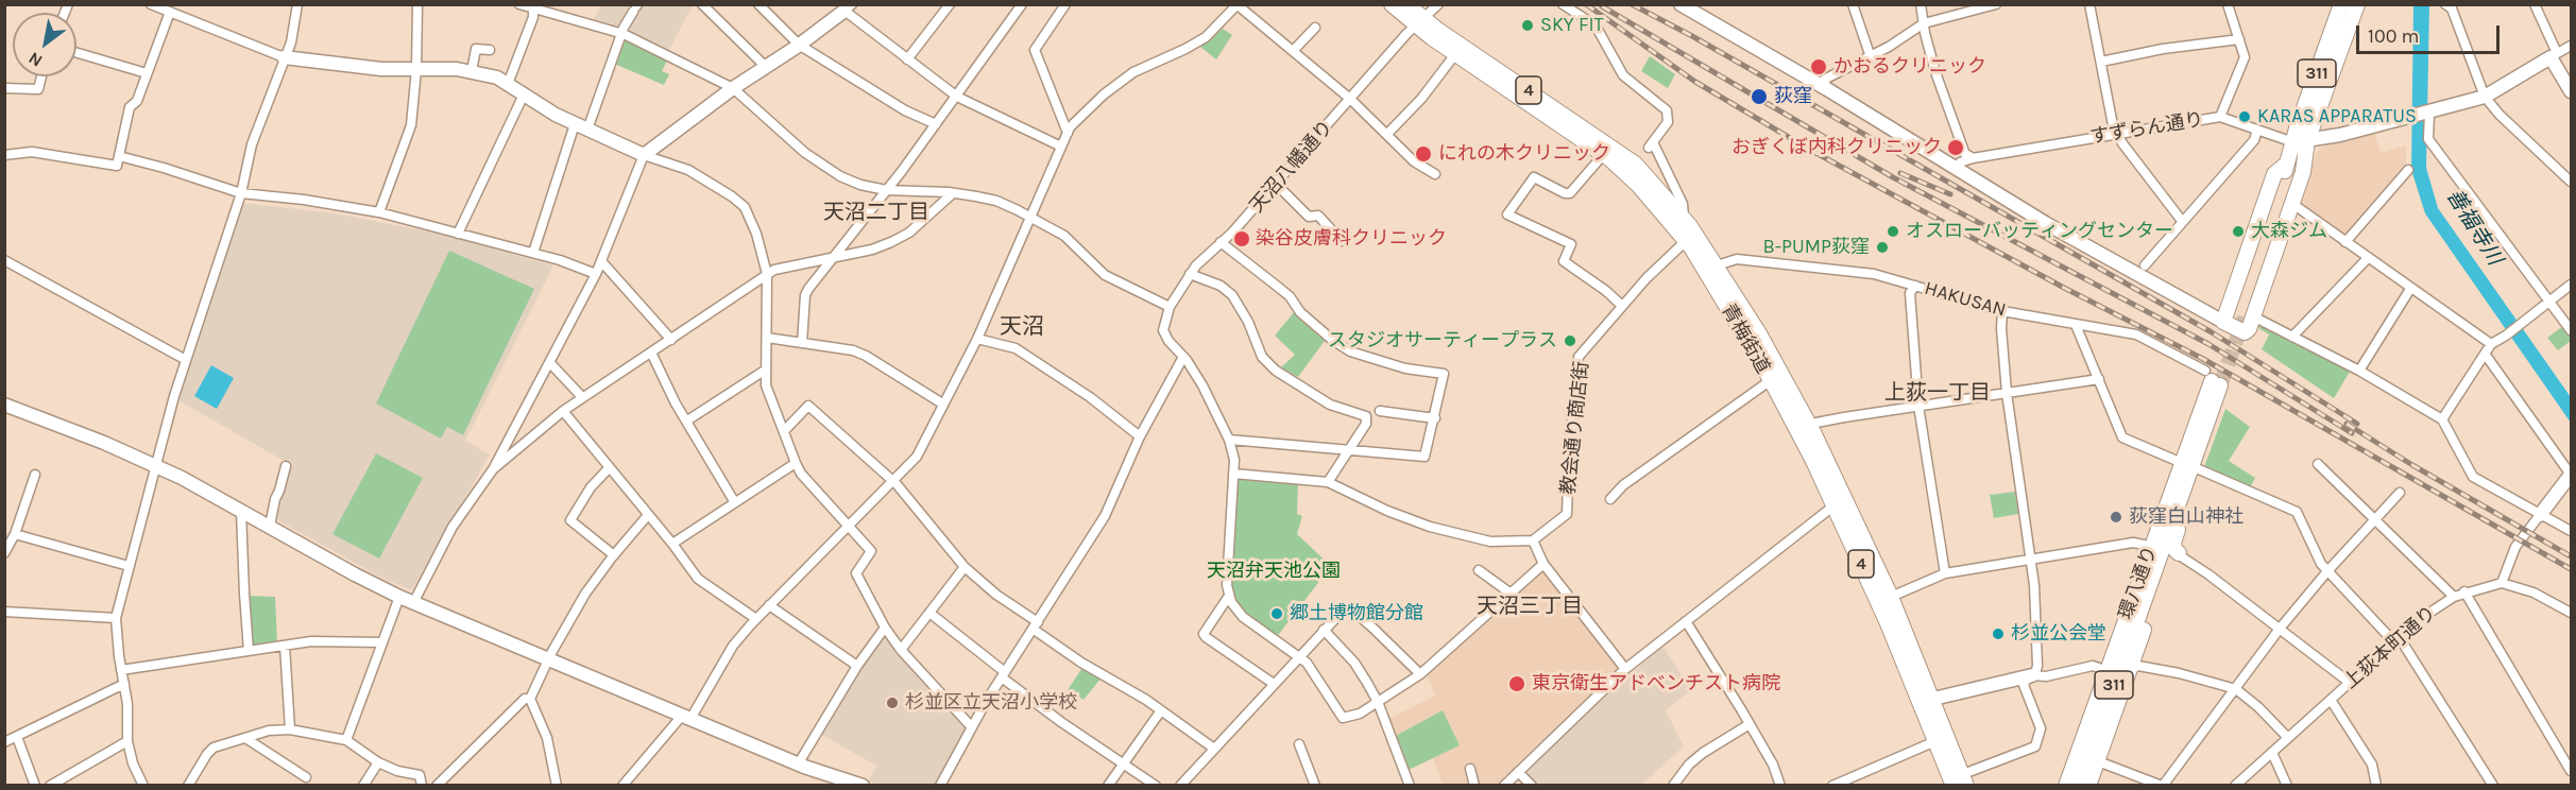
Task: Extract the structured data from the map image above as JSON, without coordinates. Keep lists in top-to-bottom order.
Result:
{
  "streets": {
    "main road": [
      "311",
      "4",
      "青梅街道",
      "環八通り"
    ],
    "street": [
      "すずらん通り",
      "天沼八幡通り",
      "HAKUSAN",
      "教会通り商店街",
      "上荻本町通り"
    ]
  },
  "crossings": [
    ["311", "すずらん通り"],
    ["311", "環八通り"],
    ["天沼八幡通り", "青梅街道"],
    ["HAKUSAN", "青梅街道"],
    ["HAKUSAN", "環八通り"],
    ["青梅街道", "教会通り商店街"]
  ],
  "districts": [
    "天沼二丁目",
    "天沼",
    "上荻一丁目",
    "天沼三丁目"
  ],
  "water": ["善福寺川"],
  "parks": ["天沼弁天池公園"],
  "places": [
    "SKY FIT",
    "かおるクリニック",
    "荻窪",
    "KARAS APPARATUS",
    "おぎくぼ内科クリニック",
    "にれの木クリニック",
    "オスローバッティングセンター",
    "大森ジム",
    "染谷皮膚科クリニック",
    "B-PUMP荻窪",
    "スタジオサーティープラス",
    "荻窪白山神社",
    "郷土博物館分館",
    "杉並公会堂",
    "東京衛生アドベンチスト病院",
    "杉並区立天沼小学校"
  ],
  "scale_bar": "100 m",
  "north": "bottom left"
}
